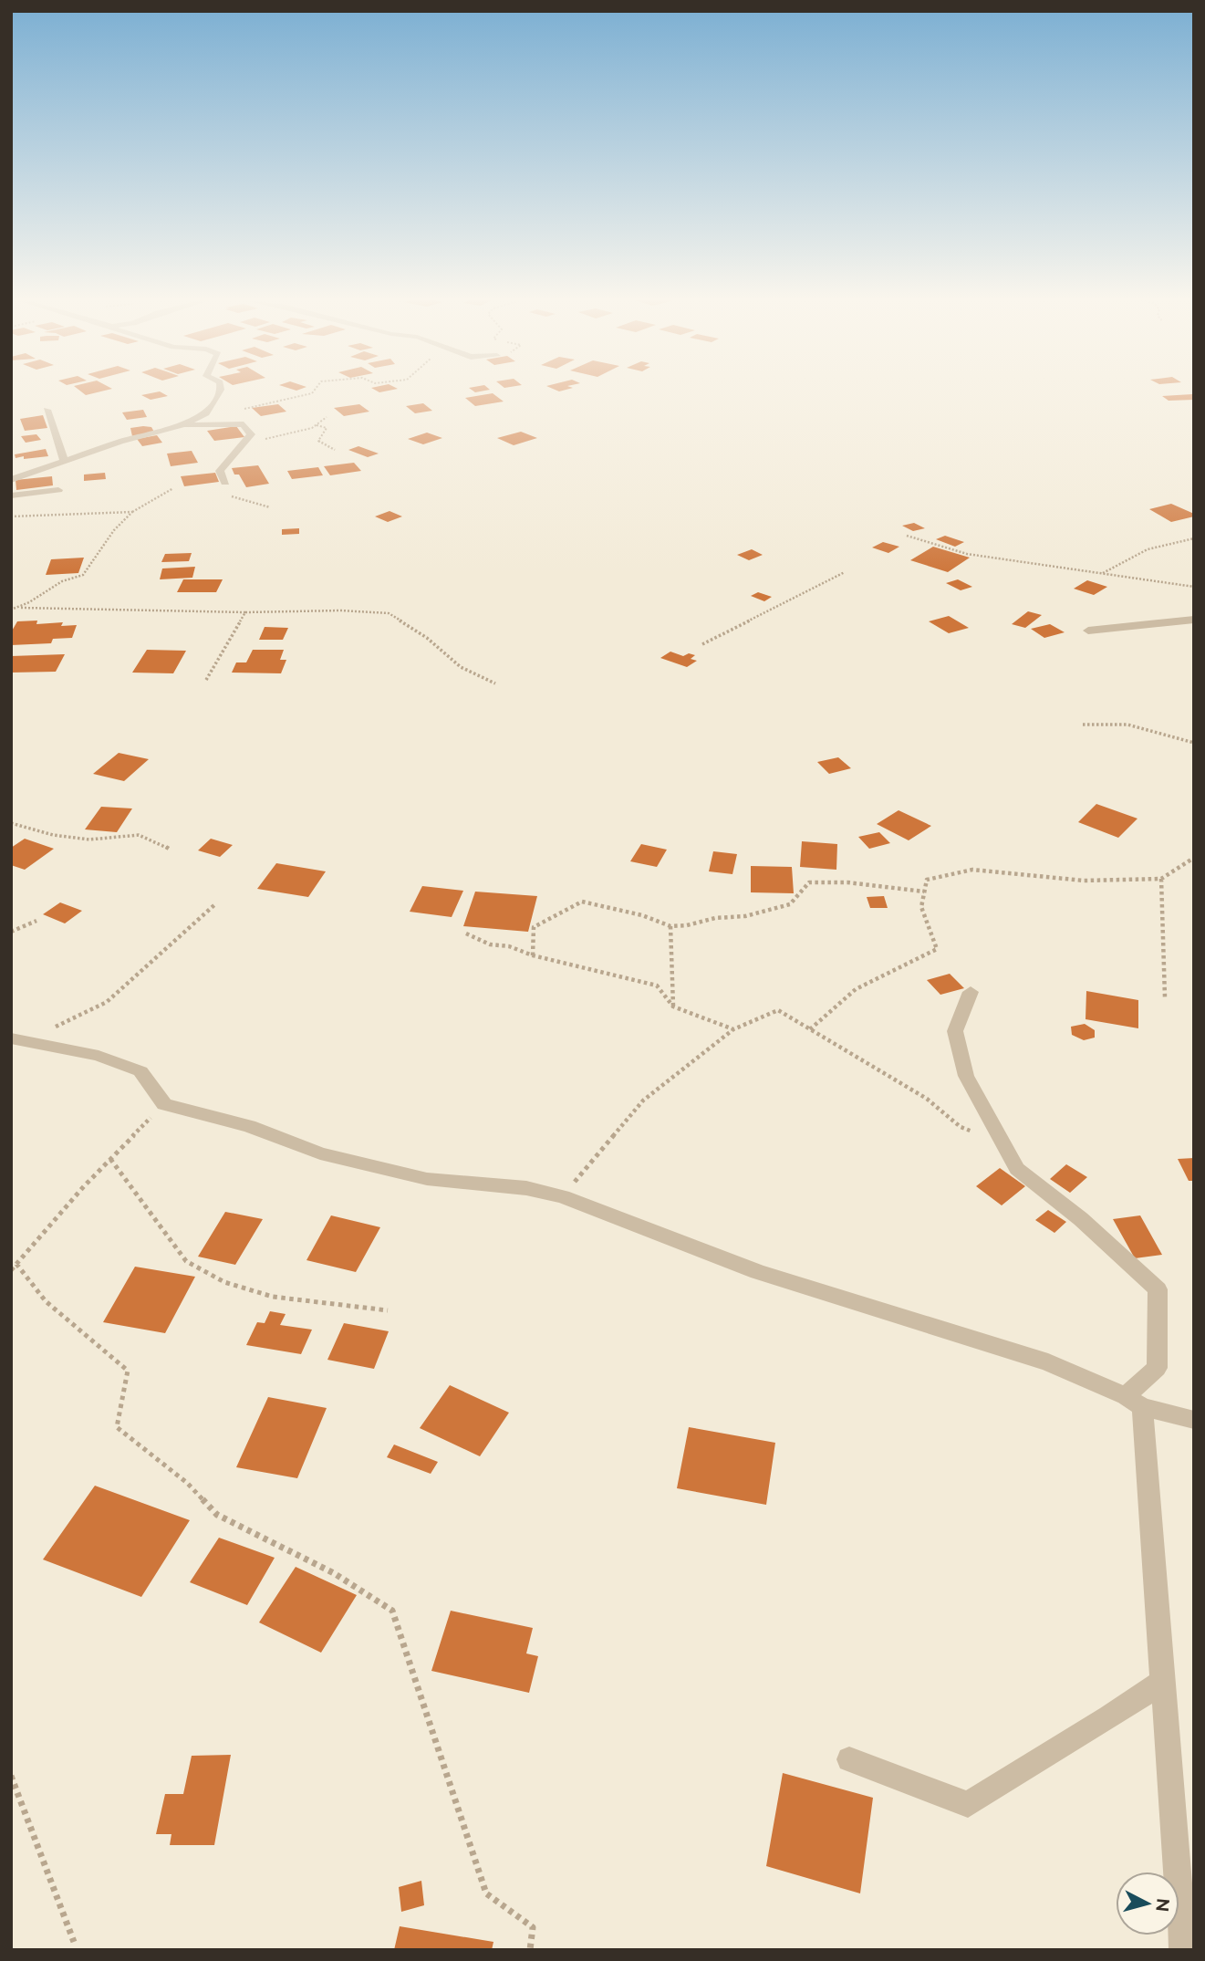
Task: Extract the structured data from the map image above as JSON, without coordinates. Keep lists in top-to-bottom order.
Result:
{
  "north": "right"
}
